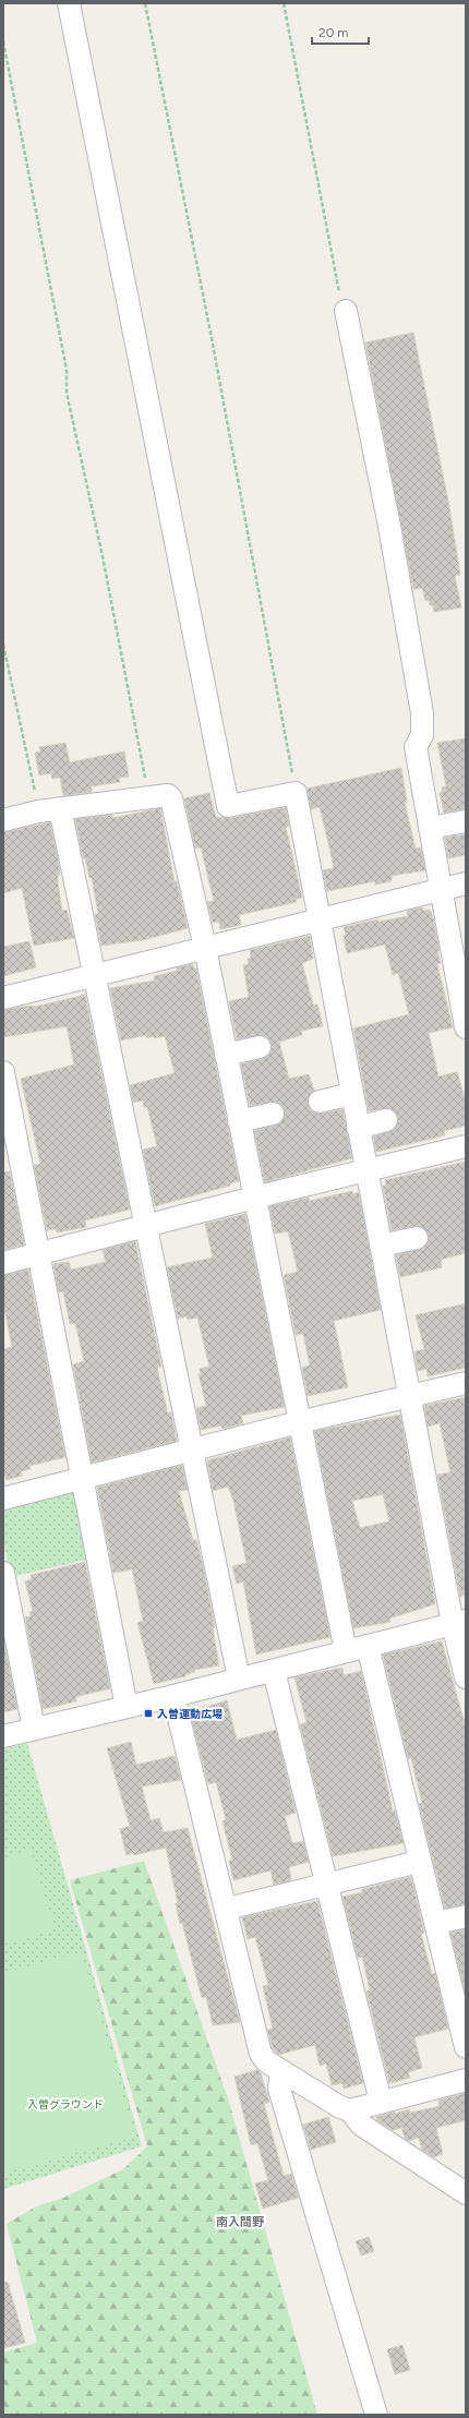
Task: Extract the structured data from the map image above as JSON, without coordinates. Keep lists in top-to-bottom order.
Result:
{
  "districts": ["南入間野"],
  "parks": ["入曽グラウンド"],
  "places": {
    "transit": ["入曽運動広場"]
  },
  "scale_bar": "20 m"
}
